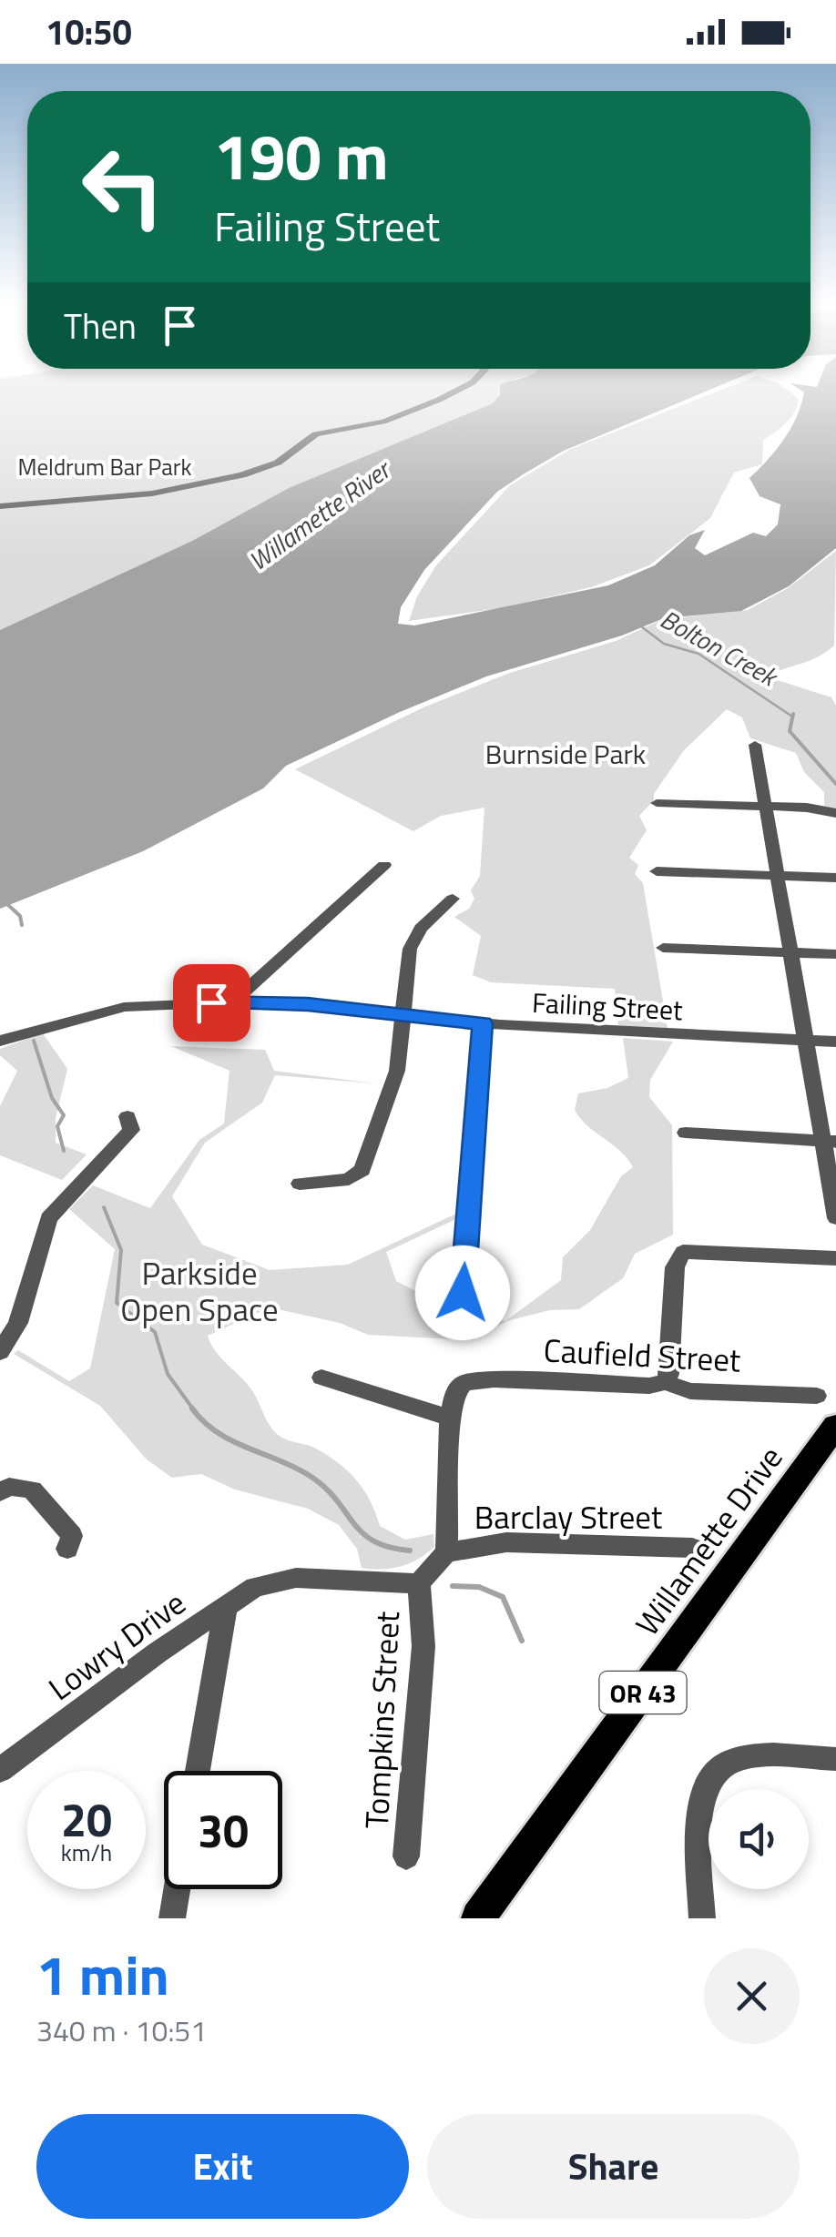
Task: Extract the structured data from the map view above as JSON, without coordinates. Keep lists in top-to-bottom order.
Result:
{
  "streets": {
    "main road": ["Willamette Drive", "OR 43"],
    "street": [
      "Failing Street",
      "Caufield Street",
      "Barclay Street",
      "Lowry Drive",
      "Tompkins Street"
    ]
  },
  "crossings": [
    ["Barclay Street", "Tompkins Street"]
  ],
  "water": ["Willamette River", "Bolton Creek"],
  "parks": ["Meldrum Bar Park", "Burnside Park", "Parkside Open Space"],
  "page": {
    "status": "10:50",
    "turn": ["190 m", "Failing Street"],
    "then": "Then",
    "speed": "20 km/h",
    "limit": "30",
    "heading": ["1 min", "340 m · 10:51"],
    "buttons": ["Exit", "Share"]
  }
}
